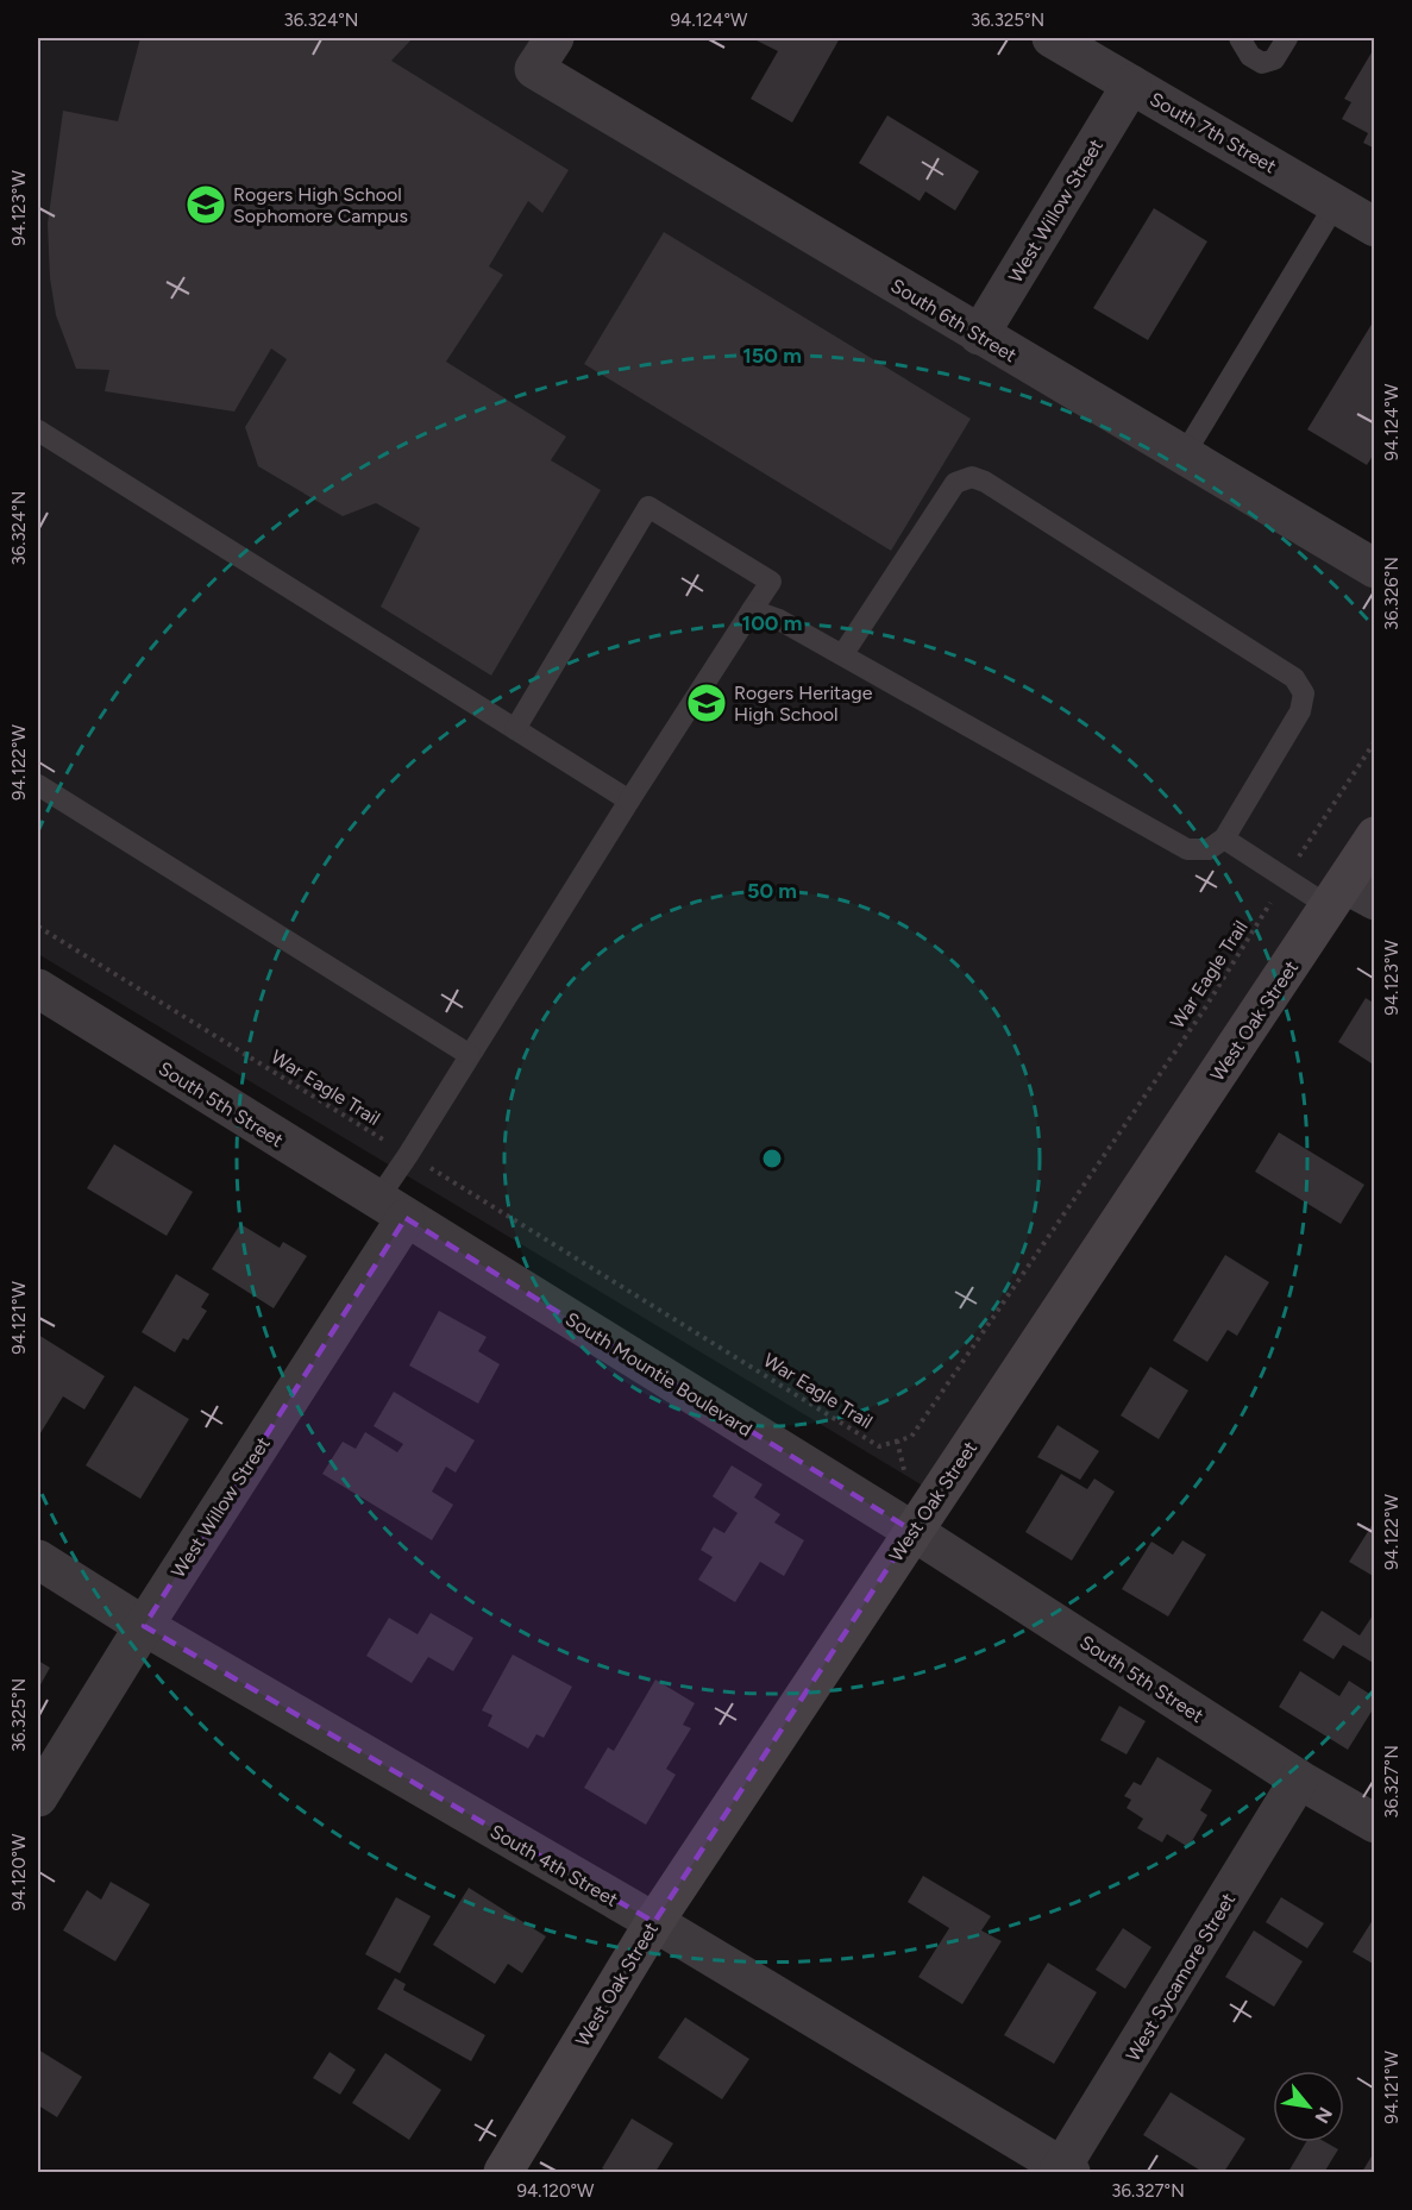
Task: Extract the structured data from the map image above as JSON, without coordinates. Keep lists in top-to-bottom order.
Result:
{
  "streets": {
    "street": [
      "South 7th Street",
      "West Willow Street",
      "South 6th Street",
      "West Oak Street",
      "South 5th Street",
      "South Mountie Boulevard",
      "South 4th Street",
      "West Sycamore Street"
    ],
    "path": ["War Eagle Trail"]
  },
  "crossings": [
    ["South 7th Street", "West Willow Street"],
    ["West Willow Street", "South 6th Street"],
    ["West Willow Street", "South 5th Street"],
    ["West Willow Street", "South Mountie Boulevard"],
    ["West Willow Street", "South 4th Street"],
    ["West Oak Street", "South 5th Street"],
    ["West Oak Street", "South Mountie Boulevard"],
    ["West Oak Street", "South 4th Street"],
    ["South 5th Street", "South Mountie Boulevard"],
    ["South 5th Street", "West Sycamore Street"],
    ["South 4th Street", "West Sycamore Street"]
  ],
  "places": {
    "school or university": ["Rogers High School Sophomore Campus", "Rogers Heritage High School"]
  },
  "north": "bottom right",
  "coordinates": [
    "36.324°N",
    "94.124°W",
    "36.325°N",
    "94.123°W",
    "36.326°N",
    "94.122°W",
    "94.121°W",
    "36.327°N",
    "94.120°W"
  ],
  "rings": ["150 m", "100 m", "50 m"]
}
